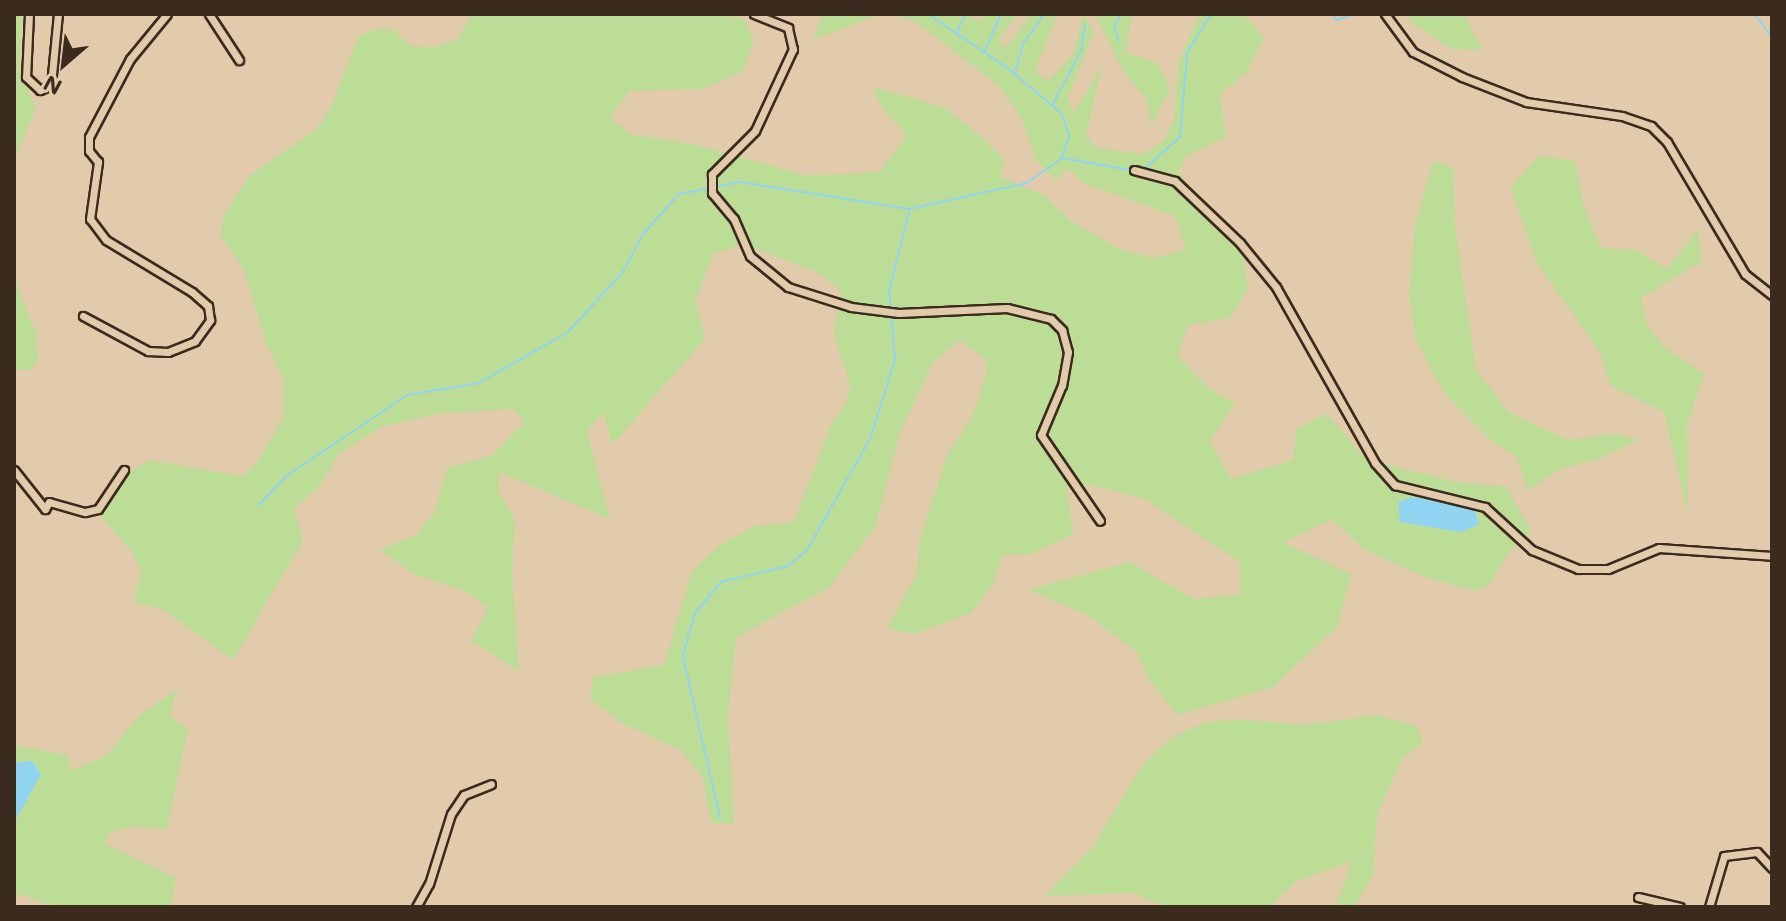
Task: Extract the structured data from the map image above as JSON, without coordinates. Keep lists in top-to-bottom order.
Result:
{
  "north": "bottom left"
}
